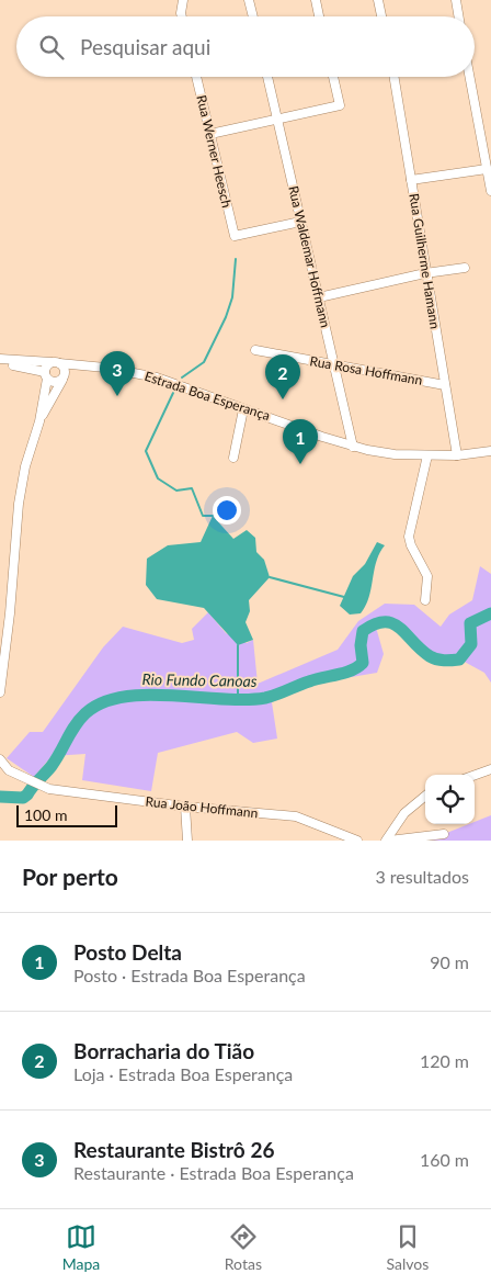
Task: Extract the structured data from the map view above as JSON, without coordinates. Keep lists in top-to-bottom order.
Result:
{
  "streets": {
    "street": [
      "Rua Werner Heesch",
      "Rua Waldemar Hoffmann",
      "Rua Guilherme Hamann",
      "Rua Rosa Hoffmann",
      "Estrada Boa Esperança",
      "Rua João Hoffmann"
    ]
  },
  "crossings": [
    ["Rua Werner Heesch", "Rua Waldemar Hoffmann"],
    ["Rua Waldemar Hoffmann", "Rua Rosa Hoffmann"],
    ["Rua Waldemar Hoffmann", "Estrada Boa Esperança"],
    ["Rua Guilherme Hamann", "Rua Rosa Hoffmann"],
    ["Rua Guilherme Hamann", "Estrada Boa Esperança"]
  ],
  "water": ["Rio Fundo Canoas"],
  "scale_bar": "100 m",
  "page": {
    "search": "Pesquisar aqui",
    "pins": ["3", "2", "1"],
    "scale": "100 m",
    "heading": ["Por perto", "3 resultados"],
    "list": [
      {
        "mark": "1",
        "name": "Posto Delta",
        "note": "Posto · Estrada Boa Esperança",
        "value": "90 m"
      },
      {
        "mark": "2",
        "name": "Borracharia do Tião",
        "note": "Loja · Estrada Boa Esperança",
        "value": "120 m"
      },
      {
        "mark": "3",
        "name": "Restaurante Bistrô 26",
        "note": "Restaurante · Estrada Boa Esperança",
        "value": "160 m"
      }
    ],
    "nav": ["Mapa", "Rotas", "Salvos"]
  }
}
